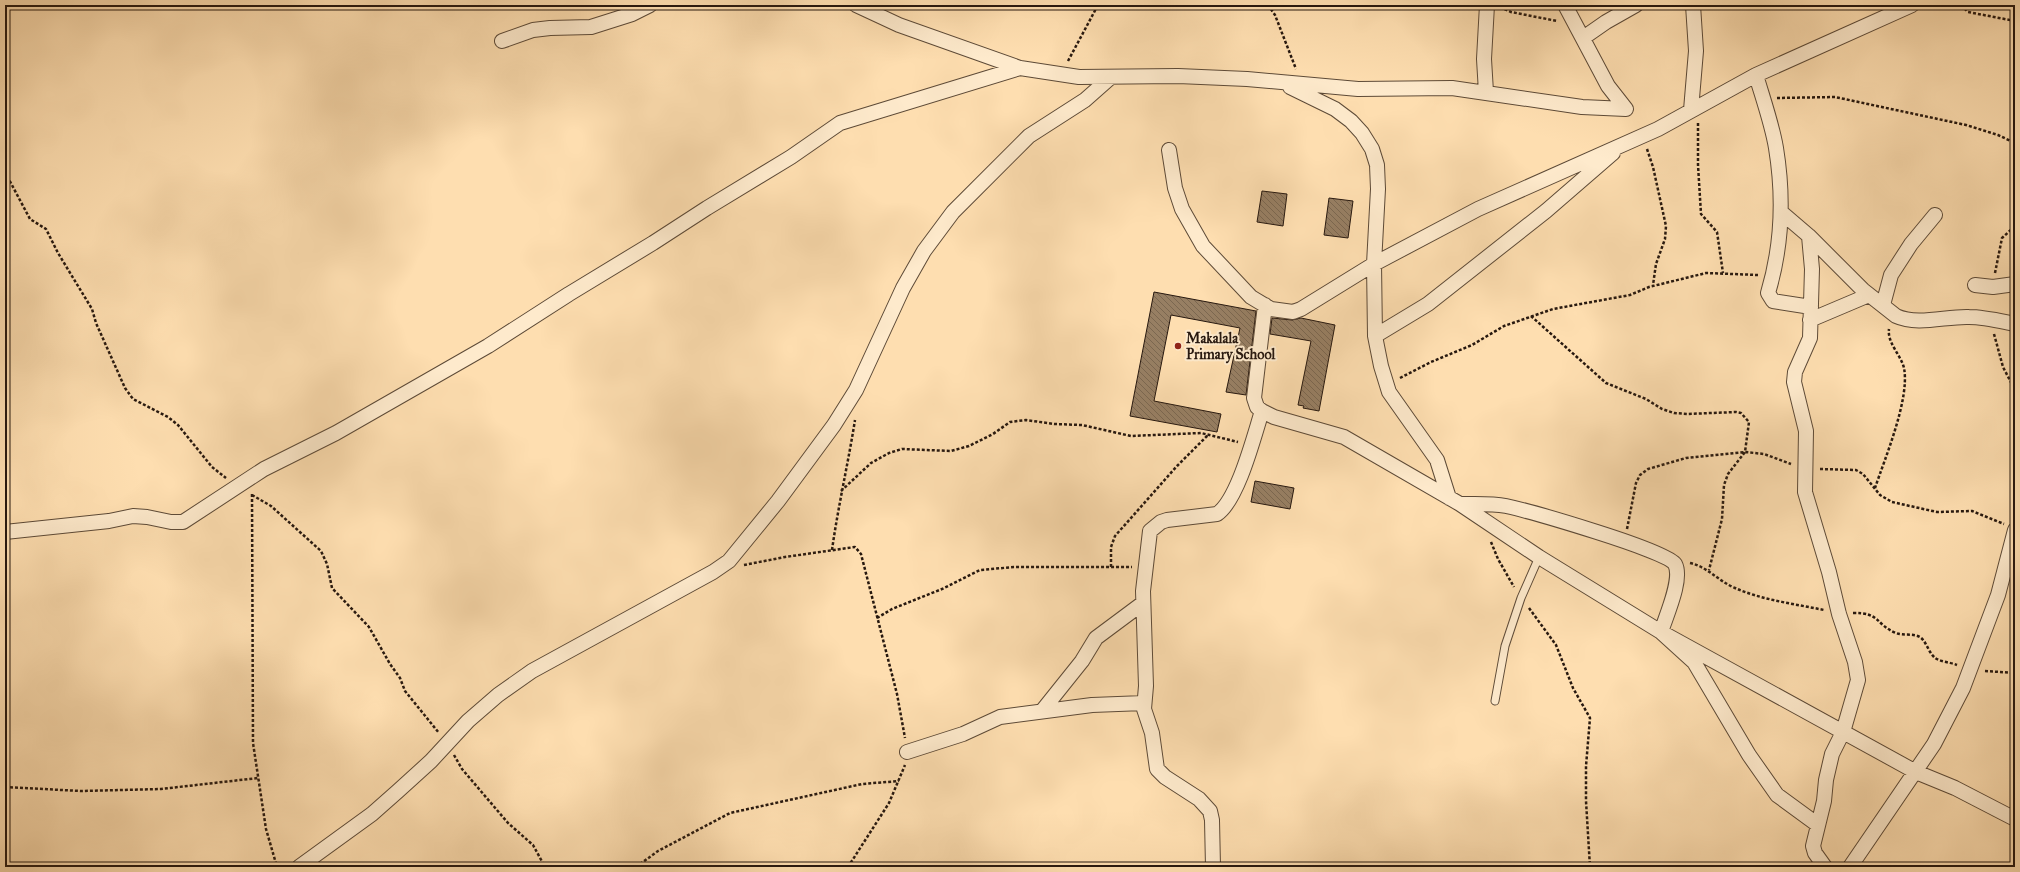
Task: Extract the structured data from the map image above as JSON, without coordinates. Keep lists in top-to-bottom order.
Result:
{
  "places": ["Makalala Primary School"]
}
